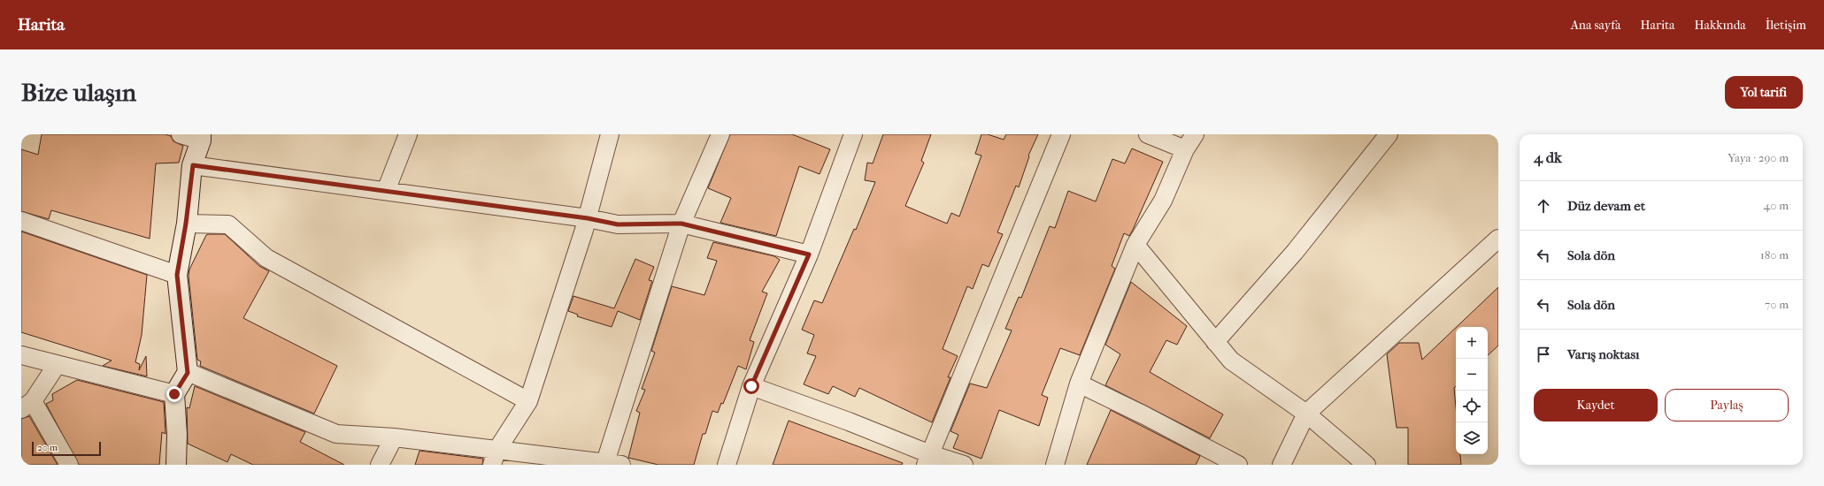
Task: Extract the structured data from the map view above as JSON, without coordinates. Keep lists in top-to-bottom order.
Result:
{
  "scale_bar": "20 m",
  "page": {
    "header": "Harita",
    "nav": [
      "Ana sayfa",
      "Harita",
      "Hakkında",
      "İletişim"
    ],
    "buttons": [
      "Yol tarifi",
      ["Kaydet", "Paylaş"]
    ],
    "title": "Bize ulaşın",
    "heading": ["4 dk", "Yaya · 290 m"],
    "list": [
      ["Düz devam et", "40 m"],
      ["Sola dön", "180 m"],
      ["Sola dön", "70 m"],
      "Varış noktası"
    ],
    "map_buttons": ["+", "−"],
    "scale": "20 m"
  }
}
